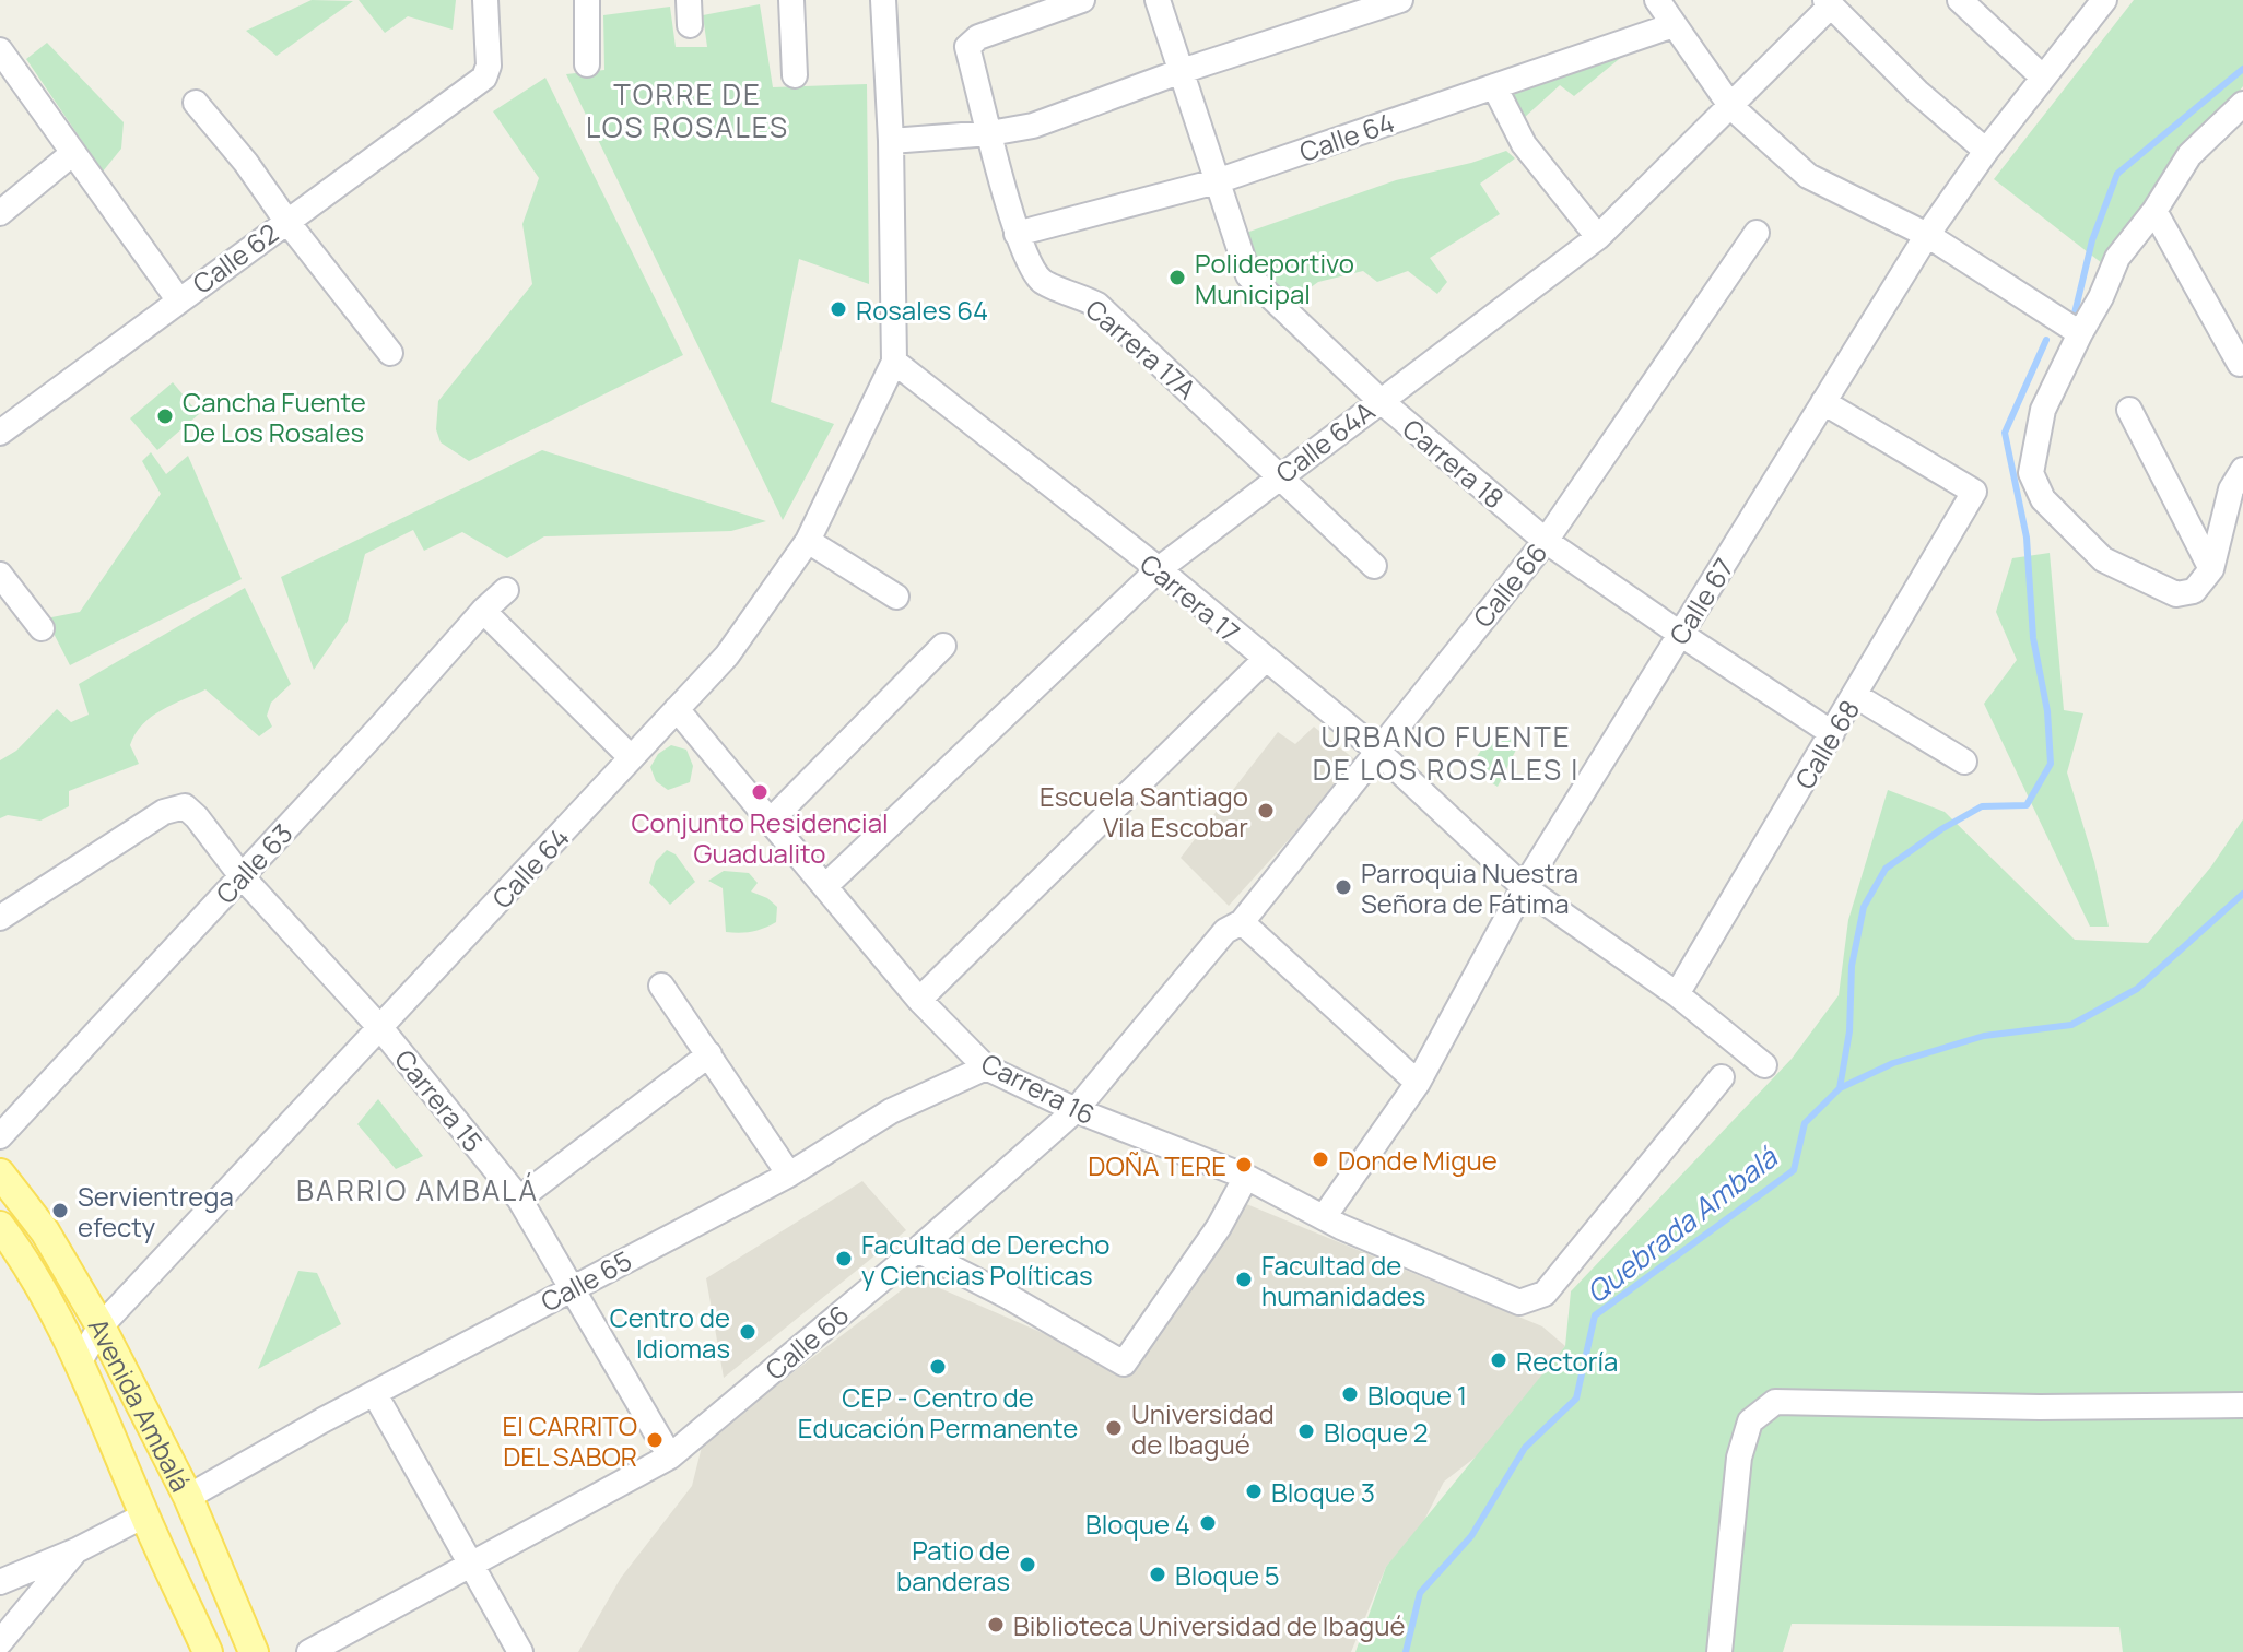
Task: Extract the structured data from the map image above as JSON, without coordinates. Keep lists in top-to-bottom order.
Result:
{
  "streets": {
    "main road": ["Avenida Ambalá"],
    "street": [
      "Calle 64",
      "Calle 62",
      "Carrera 17A",
      "Calle 64A",
      "Carrera 18",
      "Calle 66",
      "Carrera 17",
      "Calle 67",
      "Calle 68",
      "Calle 63",
      "Carrera 16",
      "Carrera 15",
      "Calle 65"
    ]
  },
  "crossings": [
    ["Calle 64", "Carrera 17A"],
    ["Calle 64", "Carrera 18"],
    ["Calle 64", "Carrera 17"],
    ["Calle 64", "Carrera 16"],
    ["Calle 64", "Carrera 15"],
    ["Calle 64", "Avenida Ambalá"],
    ["Carrera 17A", "Calle 64A"],
    ["Calle 64A", "Carrera 18"],
    ["Calle 64A", "Carrera 17"],
    ["Calle 64A", "Carrera 16"],
    ["Carrera 18", "Calle 66"],
    ["Carrera 18", "Calle 67"],
    ["Carrera 18", "Calle 68"],
    ["Calle 66", "Carrera 17"],
    ["Calle 66", "Carrera 16"],
    ["Calle 66", "Carrera 15"],
    ["Carrera 17", "Calle 67"],
    ["Carrera 17", "Calle 68"],
    ["Calle 67", "Calle 68"],
    ["Calle 67", "Carrera 16"],
    ["Calle 63", "Carrera 15"],
    ["Carrera 16", "Calle 65"],
    ["Carrera 15", "Calle 65"],
    ["Calle 65", "Avenida Ambalá"]
  ],
  "districts": ["TORRE DE LOS ROSALES", "URBANO FUENTE DE LOS ROSALES I", "BARRIO AMBALÁ"],
  "water": ["Quebrada Ambalá"],
  "places": [
    "Polideportivo Municipal",
    "Rosales 64",
    "Cancha Fuente De Los Rosales",
    "Conjunto Residencial Guadualito",
    "Escuela Santiago Vila Escobar",
    "Parroquia Nuestra Señora de Fátima",
    "Donde Migue",
    "DOÑA TERE",
    "Servientrega efecty",
    "Facultad de Derecho y Ciencias Políticas",
    "Facultad de humanidades",
    "Centro de Idiomas",
    "Rectoría",
    "CEP - Centro de Educación Permanente",
    "Bloque 1",
    "Universidad de Ibagué",
    "Bloque 2",
    "El CARRITO DEL SABOR",
    "Bloque 3",
    "Bloque 4",
    "Patio de banderas",
    "Bloque 5",
    "Biblioteca Universidad de Ibagué"
  ]
}
